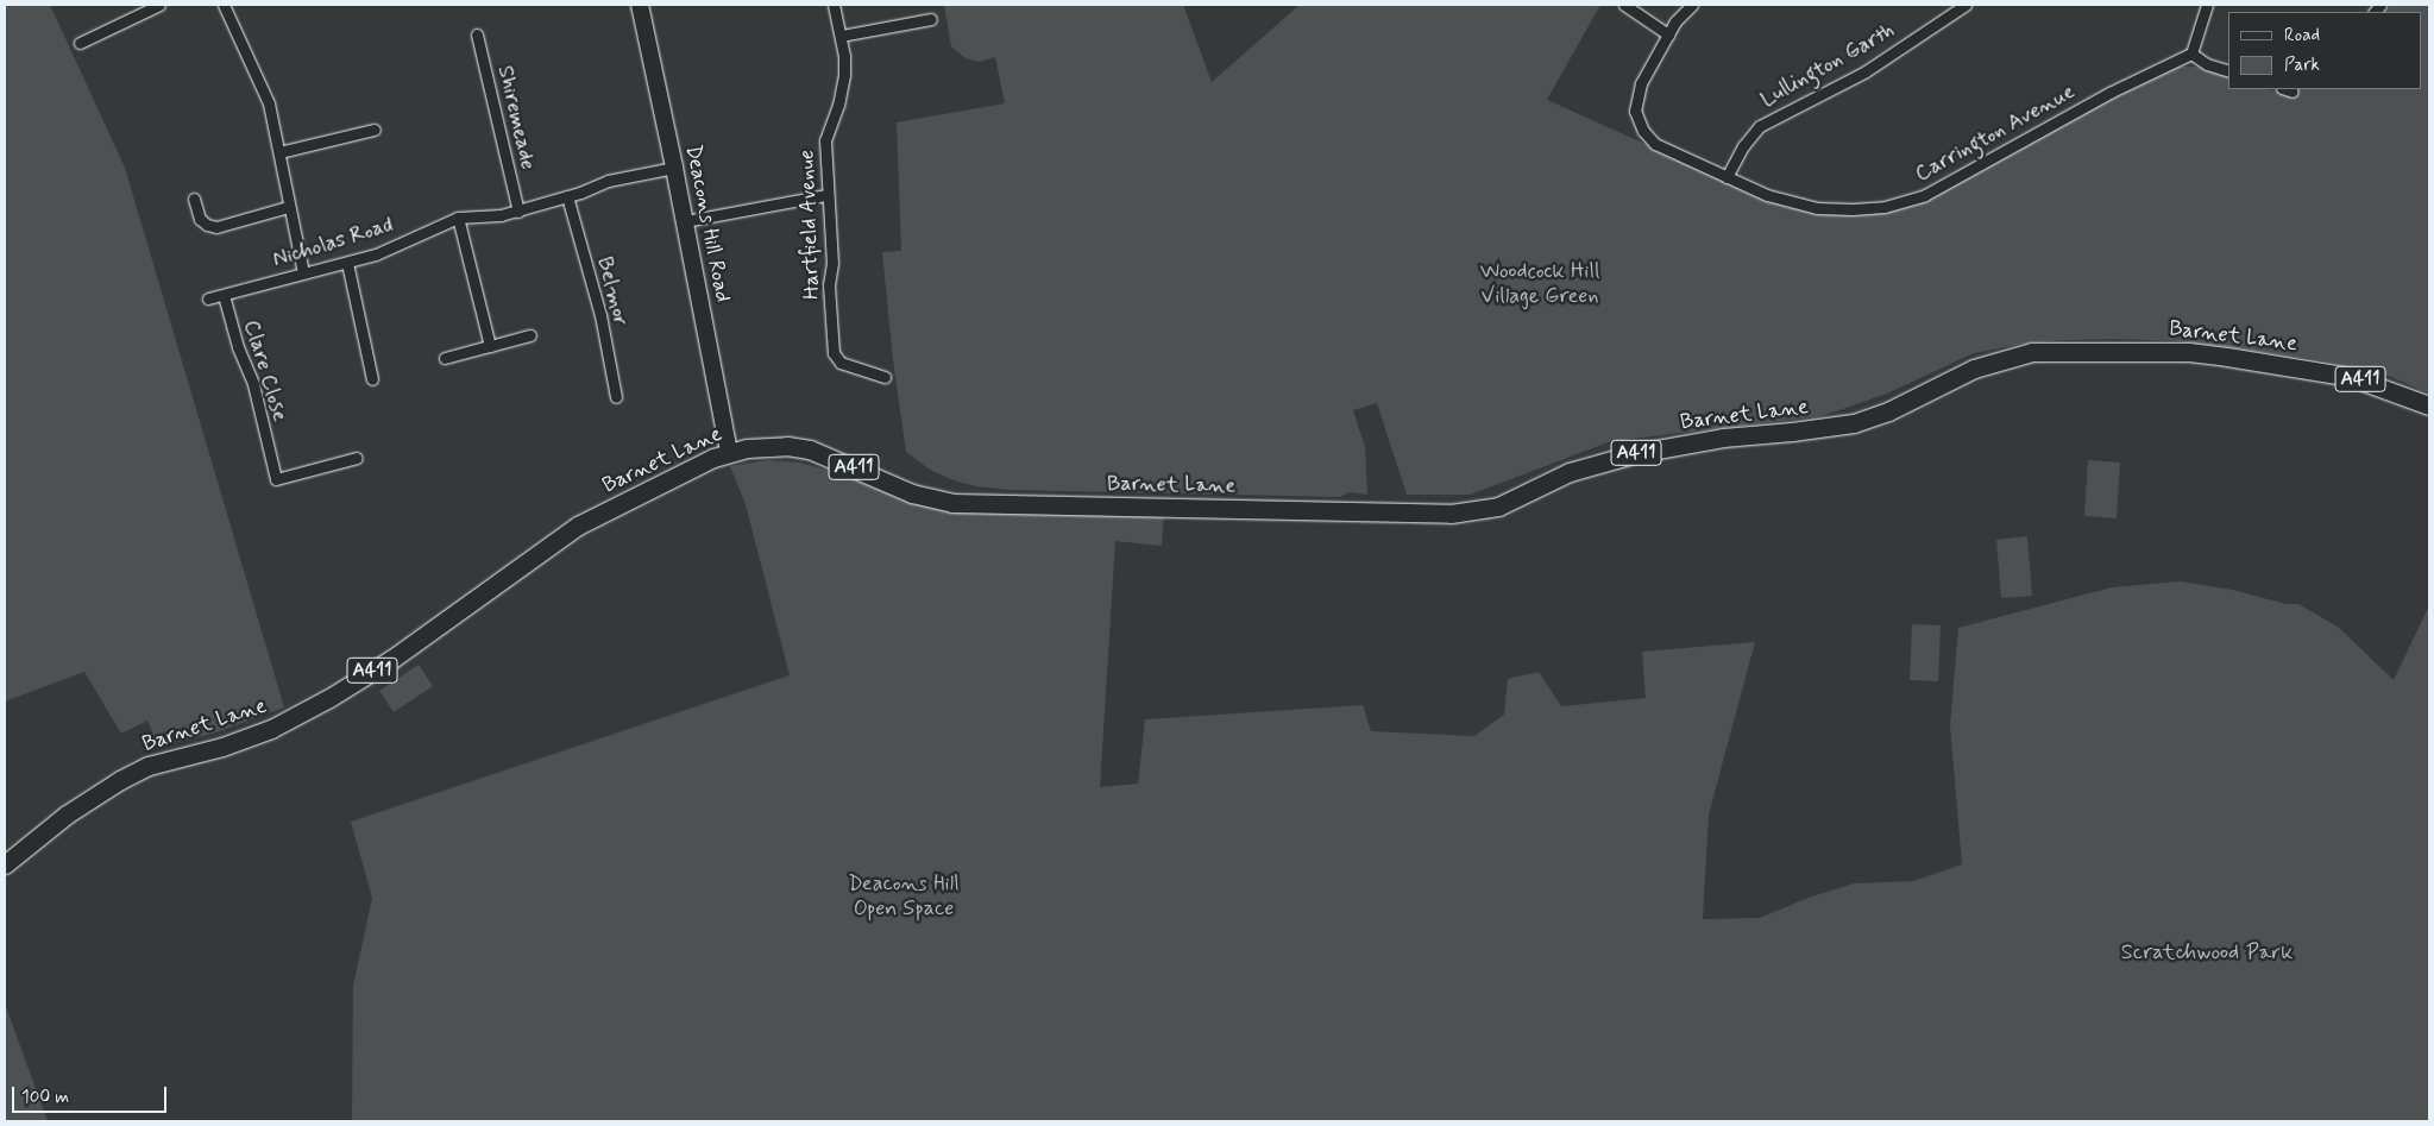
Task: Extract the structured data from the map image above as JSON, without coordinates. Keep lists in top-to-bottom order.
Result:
{
  "streets": {
    "main road": ["Barnet Lane", "A411"],
    "street": [
      "Lullington Garth",
      "Shiremeade",
      "Carrington Avenue",
      "Deacons Hill Road",
      "Hartfield Avenue",
      "Nicholas Road",
      "Belmor",
      "Clare Close"
    ]
  },
  "crossings": [
    ["Lullington Garth", "Carrington Avenue"],
    ["Shiremeade", "Nicholas Road"],
    ["Deacons Hill Road", "Nicholas Road"],
    ["Deacons Hill Road", "Barnet Lane"],
    ["Nicholas Road", "Belmor"],
    ["Nicholas Road", "Clare Close"]
  ],
  "parks": ["Woodcock Hill Village Green", "Deacons Hill Open Space", "Scratchwood Park"],
  "legend": ["Road", "Park"],
  "scale_bar": "100 m"
}
